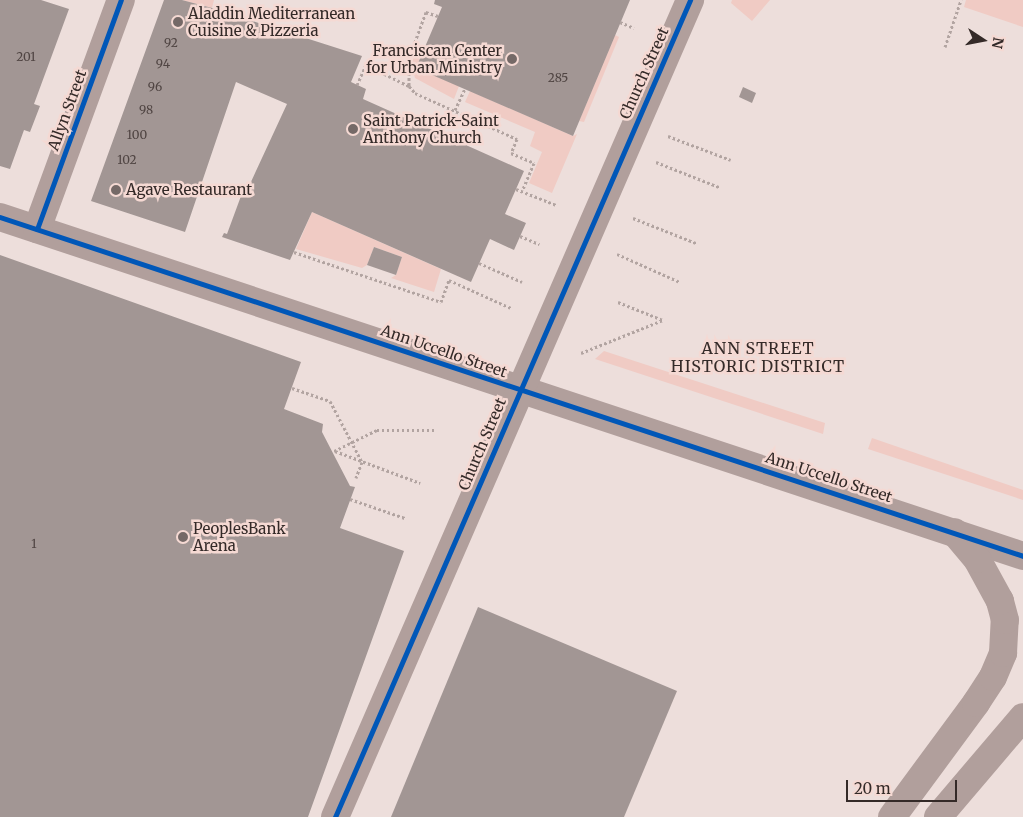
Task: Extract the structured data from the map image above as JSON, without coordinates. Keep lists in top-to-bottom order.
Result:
{
  "streets": {
    "street": ["Church Street", "Allyn Street", "Ann Uccello Street"]
  },
  "crossings": [
    ["Church Street", "Ann Uccello Street"],
    ["Allyn Street", "Ann Uccello Street"]
  ],
  "districts": ["ANN STREET HISTORIC DISTRICT"],
  "places": [
    "Aladdin Mediterranean Cuisine & Pizzeria",
    "Franciscan Center for Urban Ministry",
    "Saint Patrick-Saint Anthony Church",
    "Agave Restaurant",
    "PeoplesBank Arena"
  ],
  "house_numbers": [
    "92",
    "201",
    "94",
    "285",
    "96",
    "98",
    "100",
    "102",
    "1"
  ],
  "scale_bar": "20 m",
  "north": "right"
}
